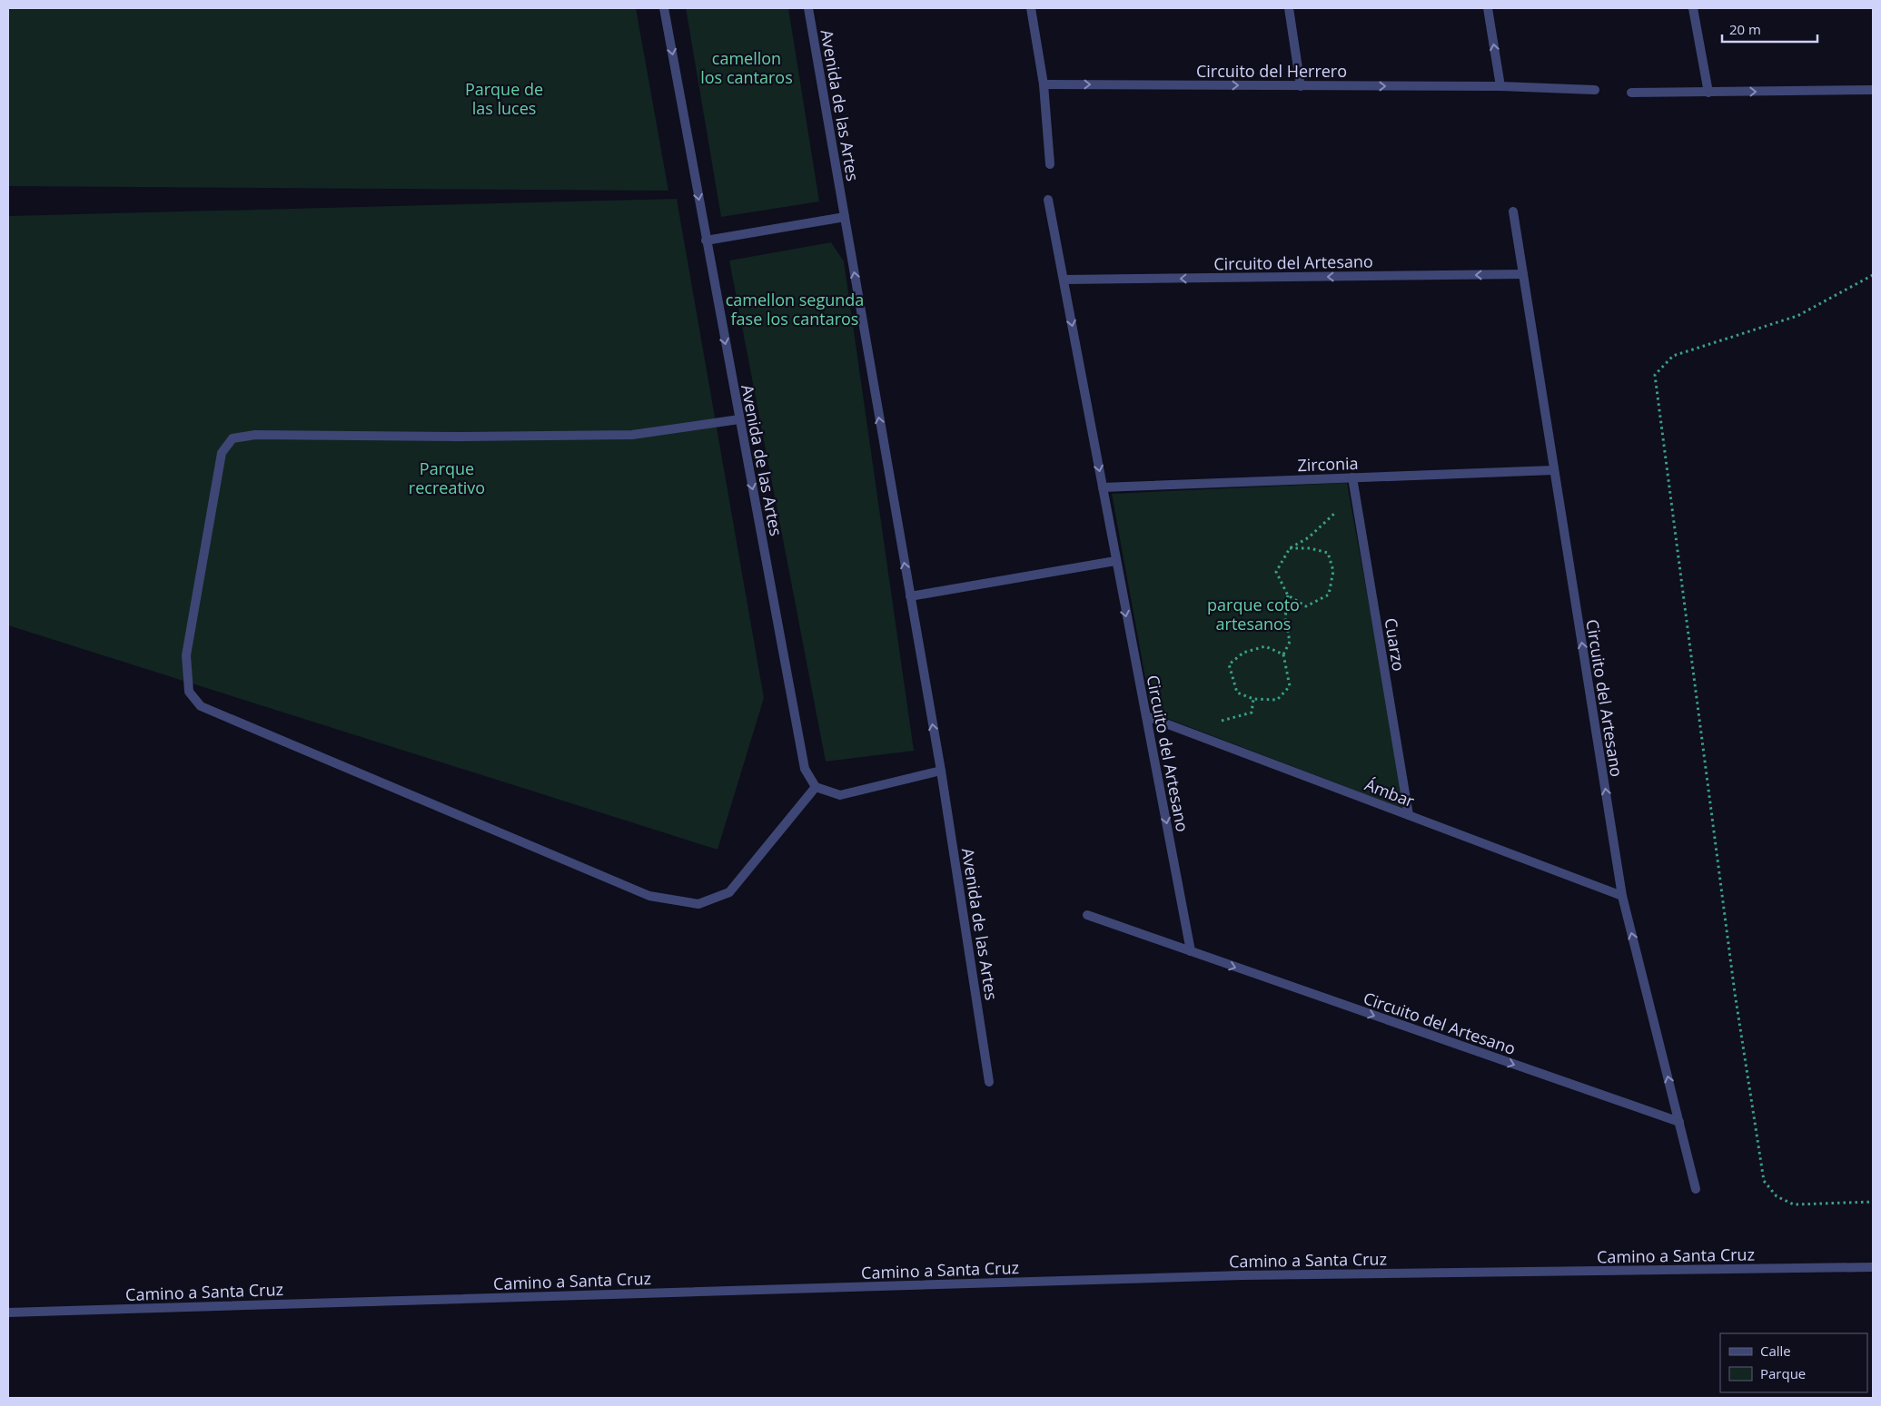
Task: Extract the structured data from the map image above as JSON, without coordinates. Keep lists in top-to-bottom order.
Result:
{
  "streets": {
    "street": [
      "Circuito del Herrero",
      "Avenida de las Artes",
      "Circuito del Artesano",
      "Zirconia",
      "Cuarzo",
      "Ámbar",
      "Camino a Santa Cruz"
    ]
  },
  "crossings": [
    ["Circuito del Artesano", "Zirconia"],
    ["Circuito del Artesano", "Ámbar"],
    ["Zirconia", "Cuarzo"],
    ["Cuarzo", "Ámbar"]
  ],
  "one_way": ["Circuito del Herrero"],
  "parks": [
    "camellon los cantaros",
    "Parque de las luces",
    "camellon segunda fase los cantaros",
    "Parque recreativo",
    "parque coto artesanos"
  ],
  "legend": ["Calle", "Parque"],
  "scale_bar": "20 m"
}
